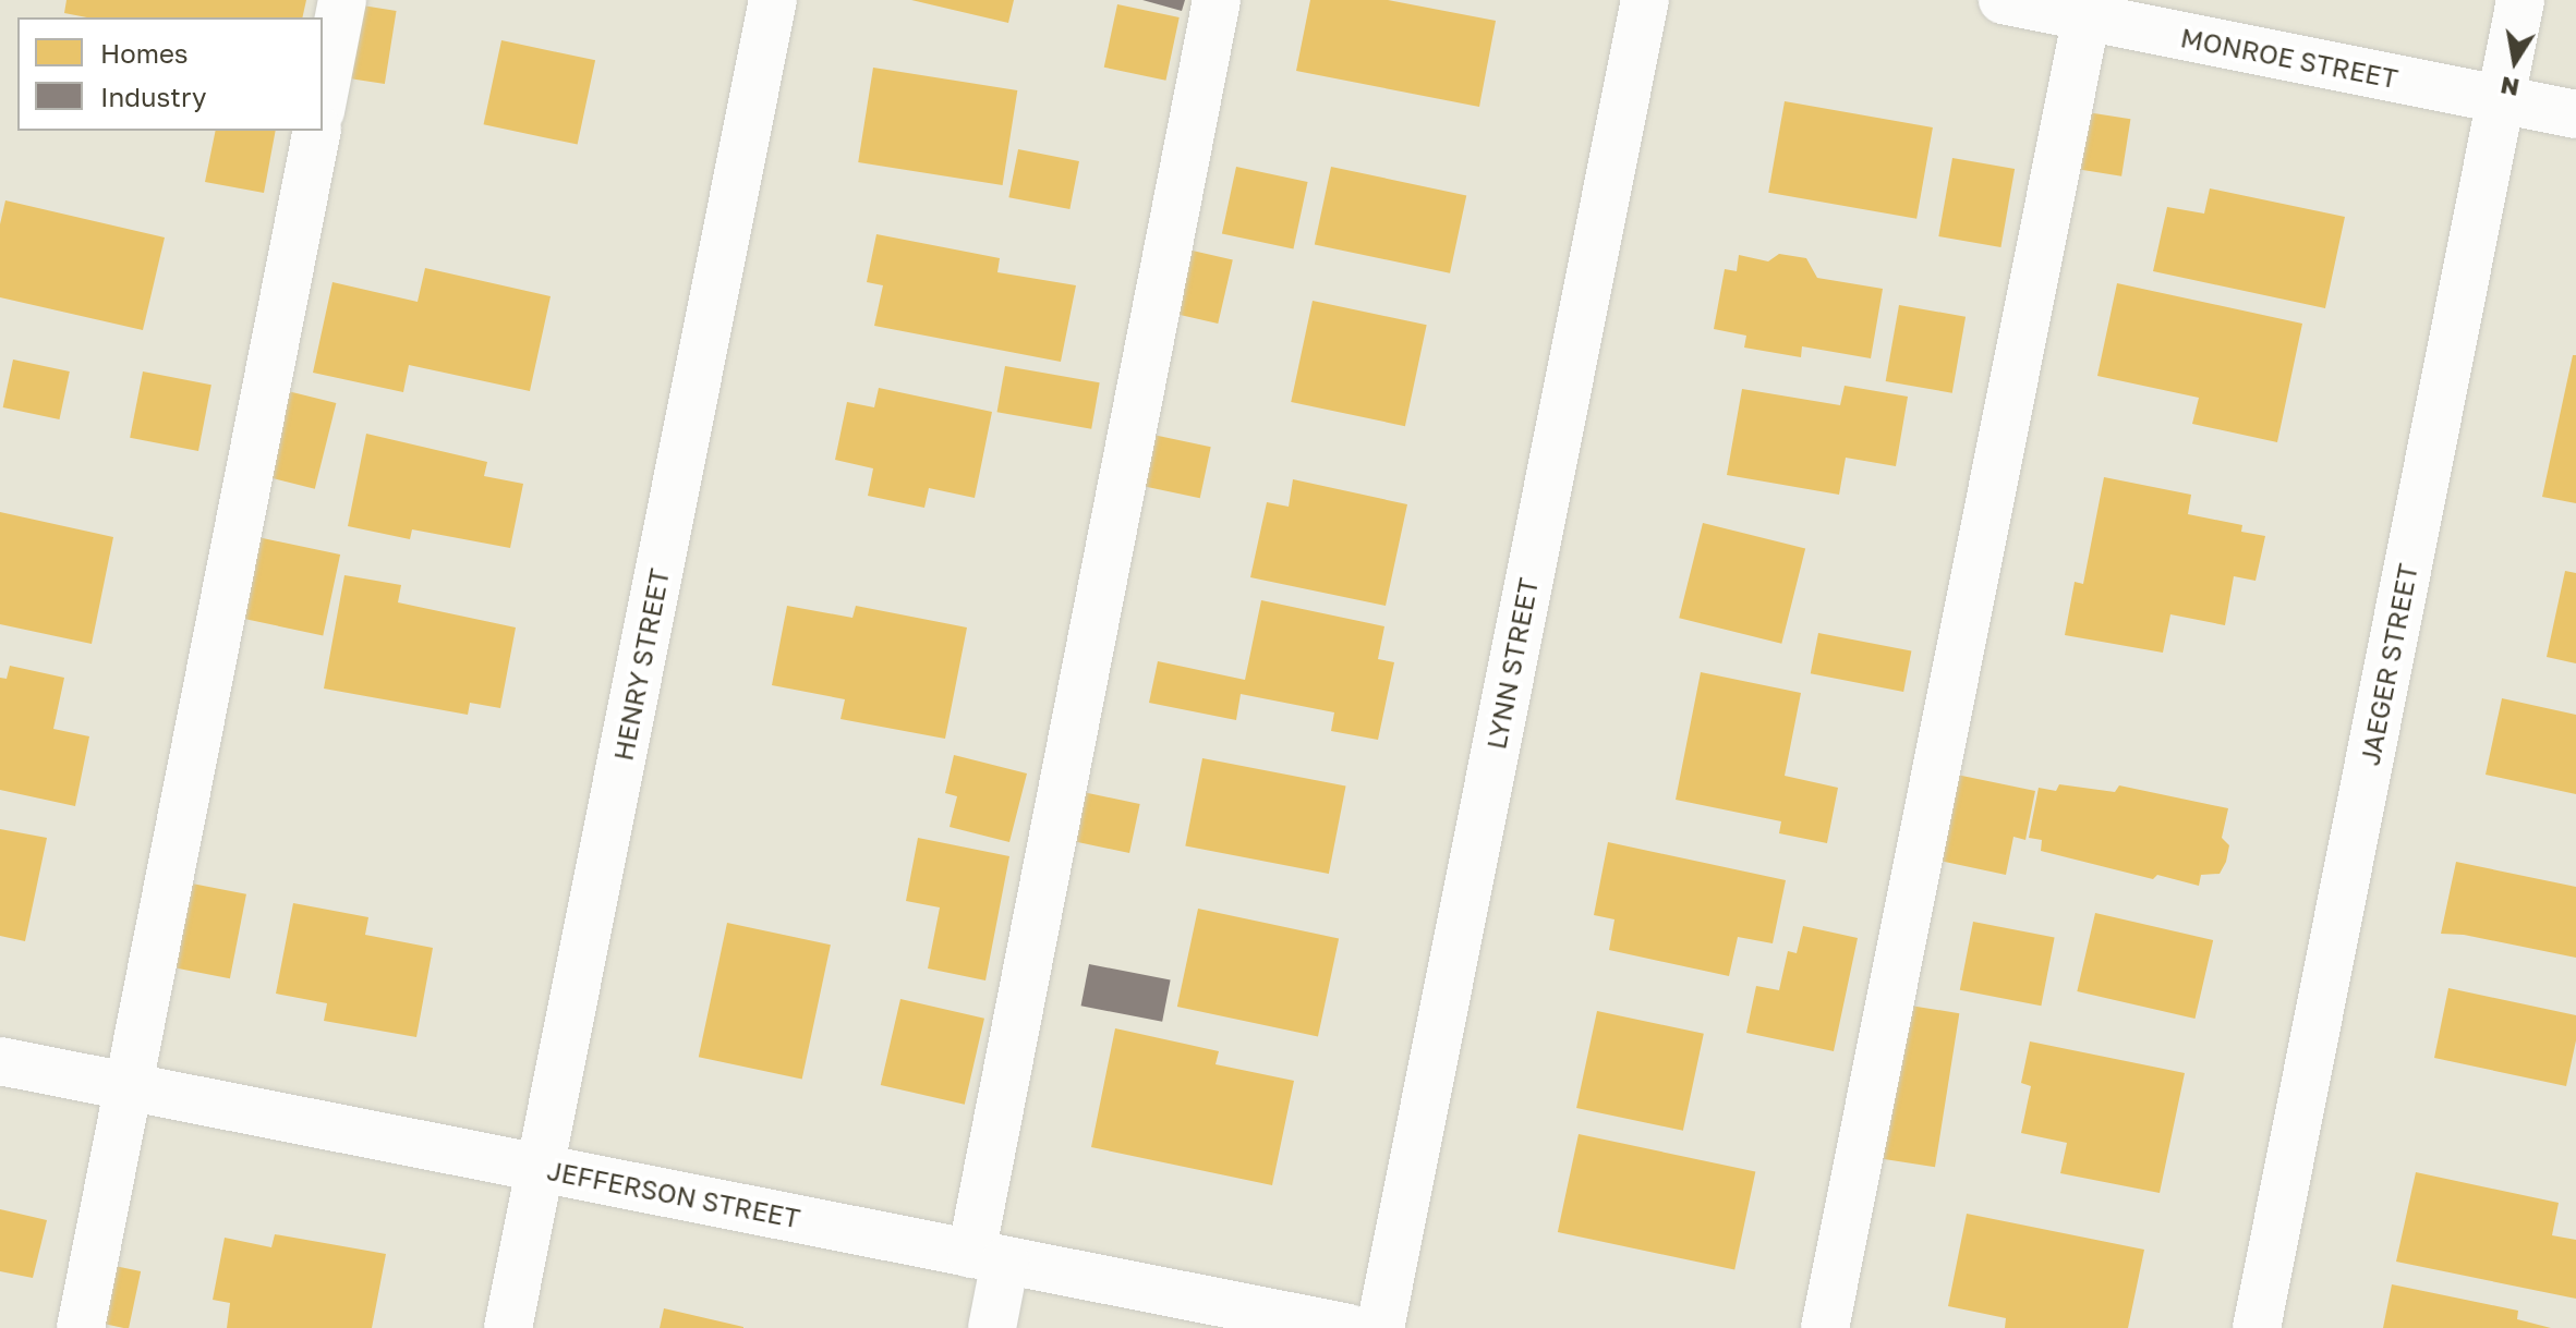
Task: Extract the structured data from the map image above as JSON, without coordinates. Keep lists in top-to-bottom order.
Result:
{
  "streets": {
    "street": [
      "MONROE STREET",
      "LYNN STREET",
      "HENRY STREET",
      "JAEGER STREET",
      "JEFFERSON STREET"
    ]
  },
  "crossings": [
    ["MONROE STREET", "JAEGER STREET"],
    ["HENRY STREET", "JEFFERSON STREET"]
  ],
  "legend": ["Homes", "Industry"],
  "north": "bottom"
}
